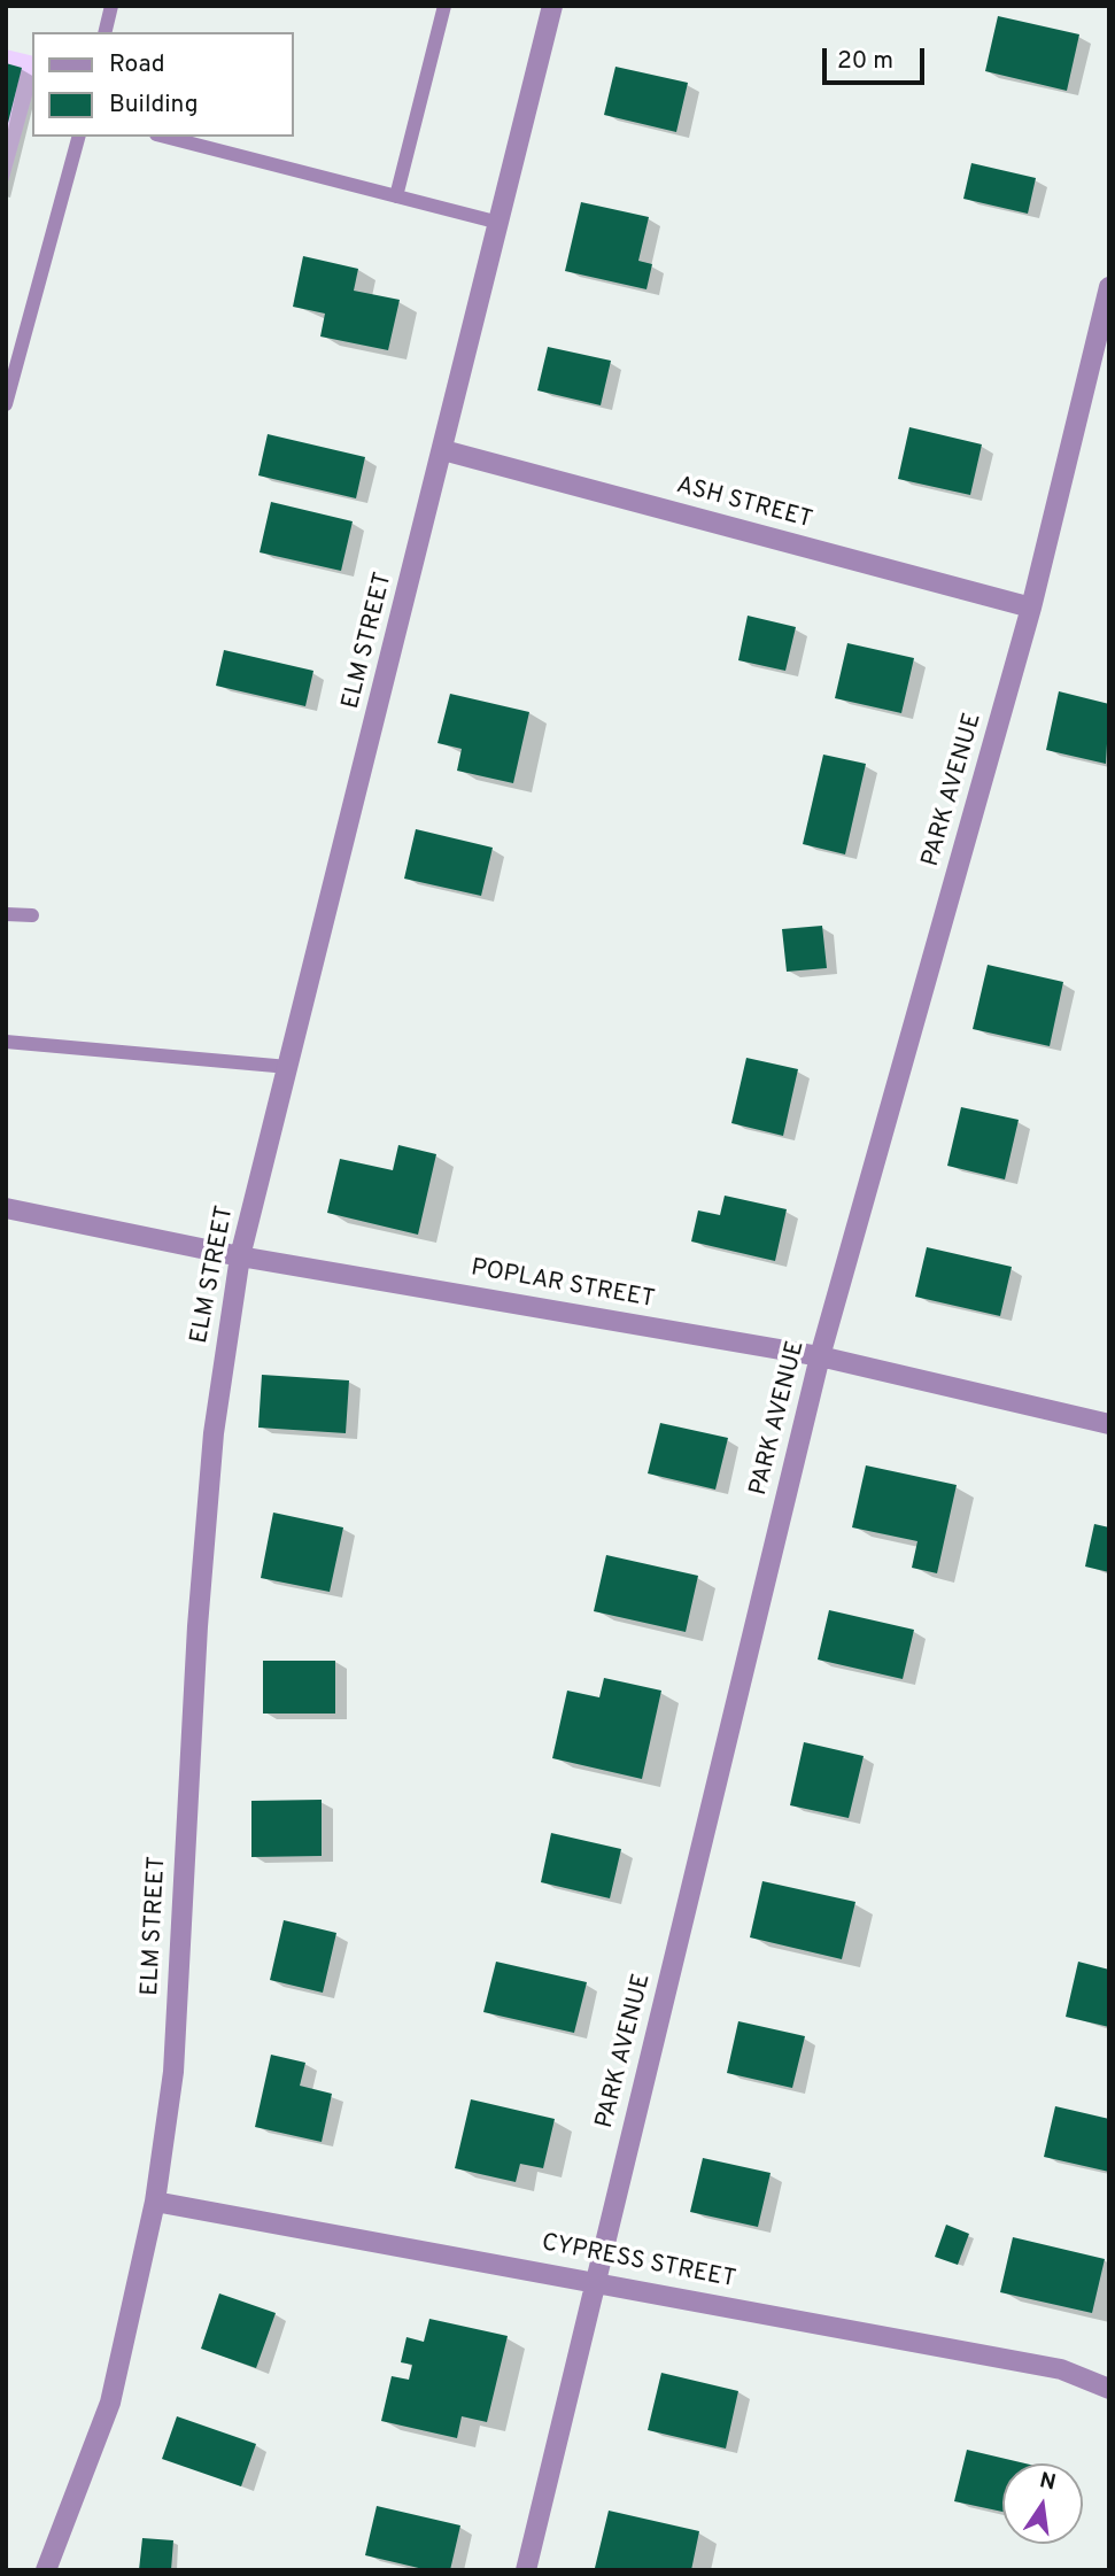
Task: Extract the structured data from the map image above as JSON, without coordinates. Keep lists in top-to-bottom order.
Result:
{
  "streets": {
    "street": [
      "ASH STREET",
      "ELM STREET",
      "PARK AVENUE",
      "POPLAR STREET",
      "CYPRESS STREET"
    ]
  },
  "crossings": [
    ["ASH STREET", "ELM STREET"],
    ["ASH STREET", "PARK AVENUE"],
    ["ELM STREET", "POPLAR STREET"],
    ["ELM STREET", "CYPRESS STREET"],
    ["PARK AVENUE", "POPLAR STREET"],
    ["PARK AVENUE", "CYPRESS STREET"]
  ],
  "legend": ["Road", "Building"],
  "scale_bar": "20 m",
  "north": "top"
}
